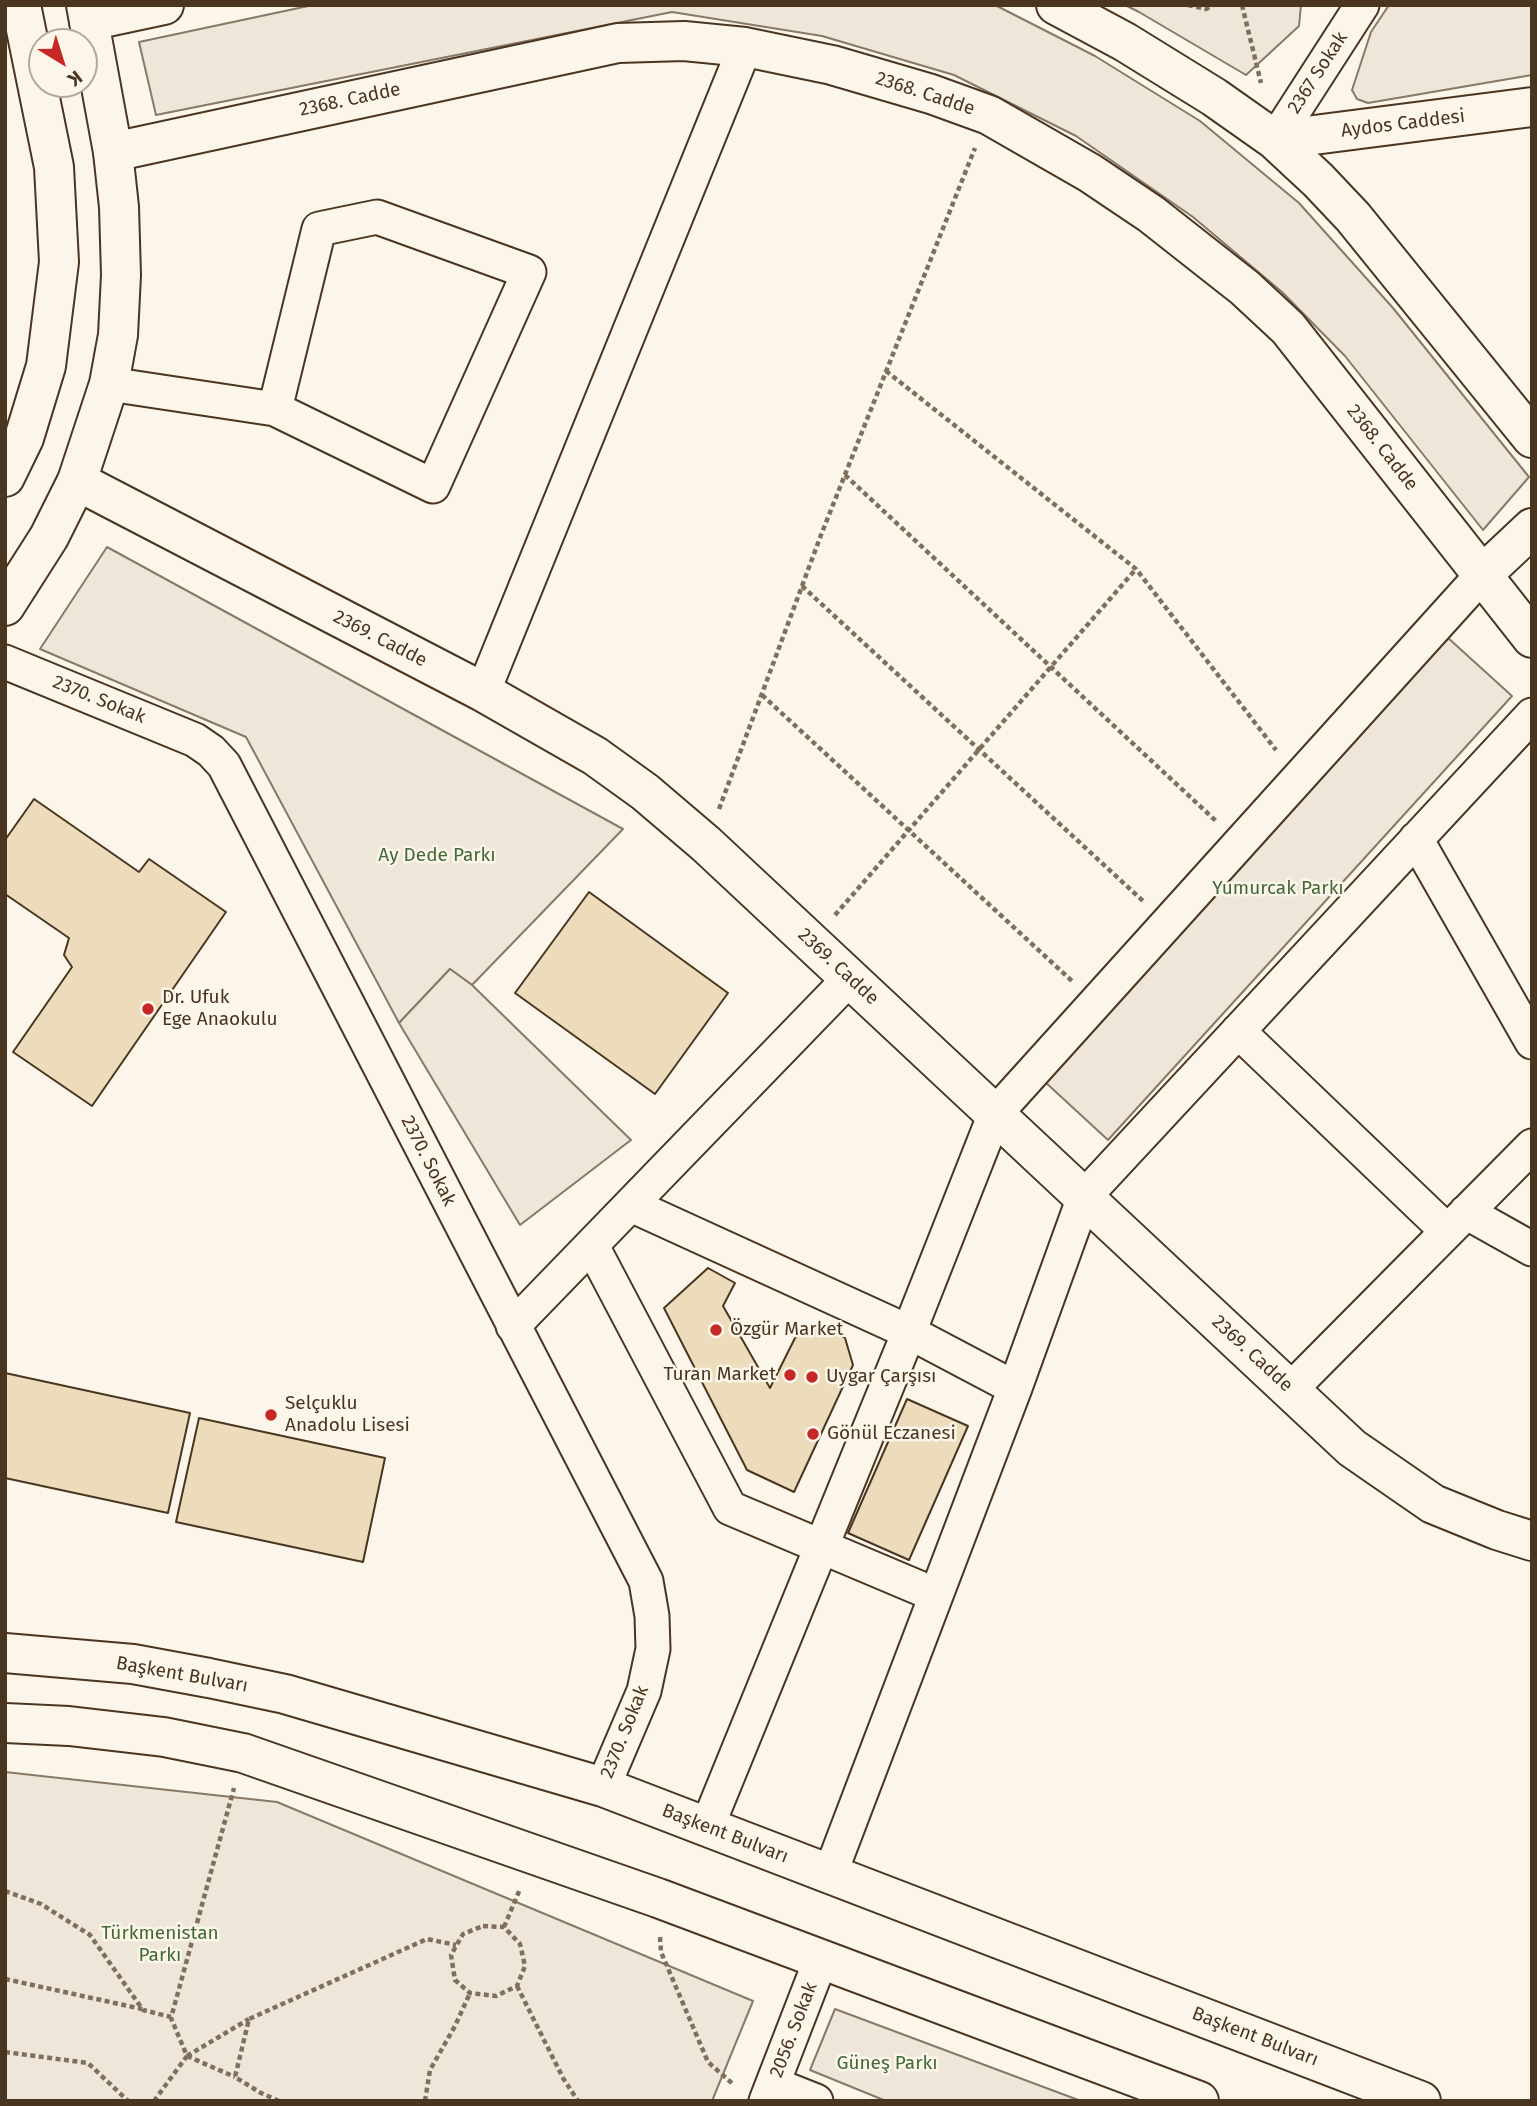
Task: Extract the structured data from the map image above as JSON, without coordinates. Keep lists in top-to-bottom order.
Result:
{
  "streets": {
    "street": [
      "2367 Sokak",
      "2368. Cadde",
      "Aydos Caddesi",
      "2369. Cadde",
      "2370. Sokak",
      "Başkent Bulvarı",
      "2056. Sokak"
    ]
  },
  "crossings": [
    ["2367 Sokak", "Aydos Caddesi"],
    ["2370. Sokak", "Başkent Bulvarı"]
  ],
  "parks": [
    "Ay Dede Parkı",
    "Yumurcak Parkı",
    "Türkmenistan Parkı",
    "Güneş Parkı"
  ],
  "places": [
    "Dr. Ufuk Ege Anaokulu",
    "Özgür Market",
    "Turan Market",
    "Uygar Çarşısı",
    "Selçuklu Anadolu Lisesi",
    "Gönül Eczanesi"
  ],
  "north": "bottom right"
}
